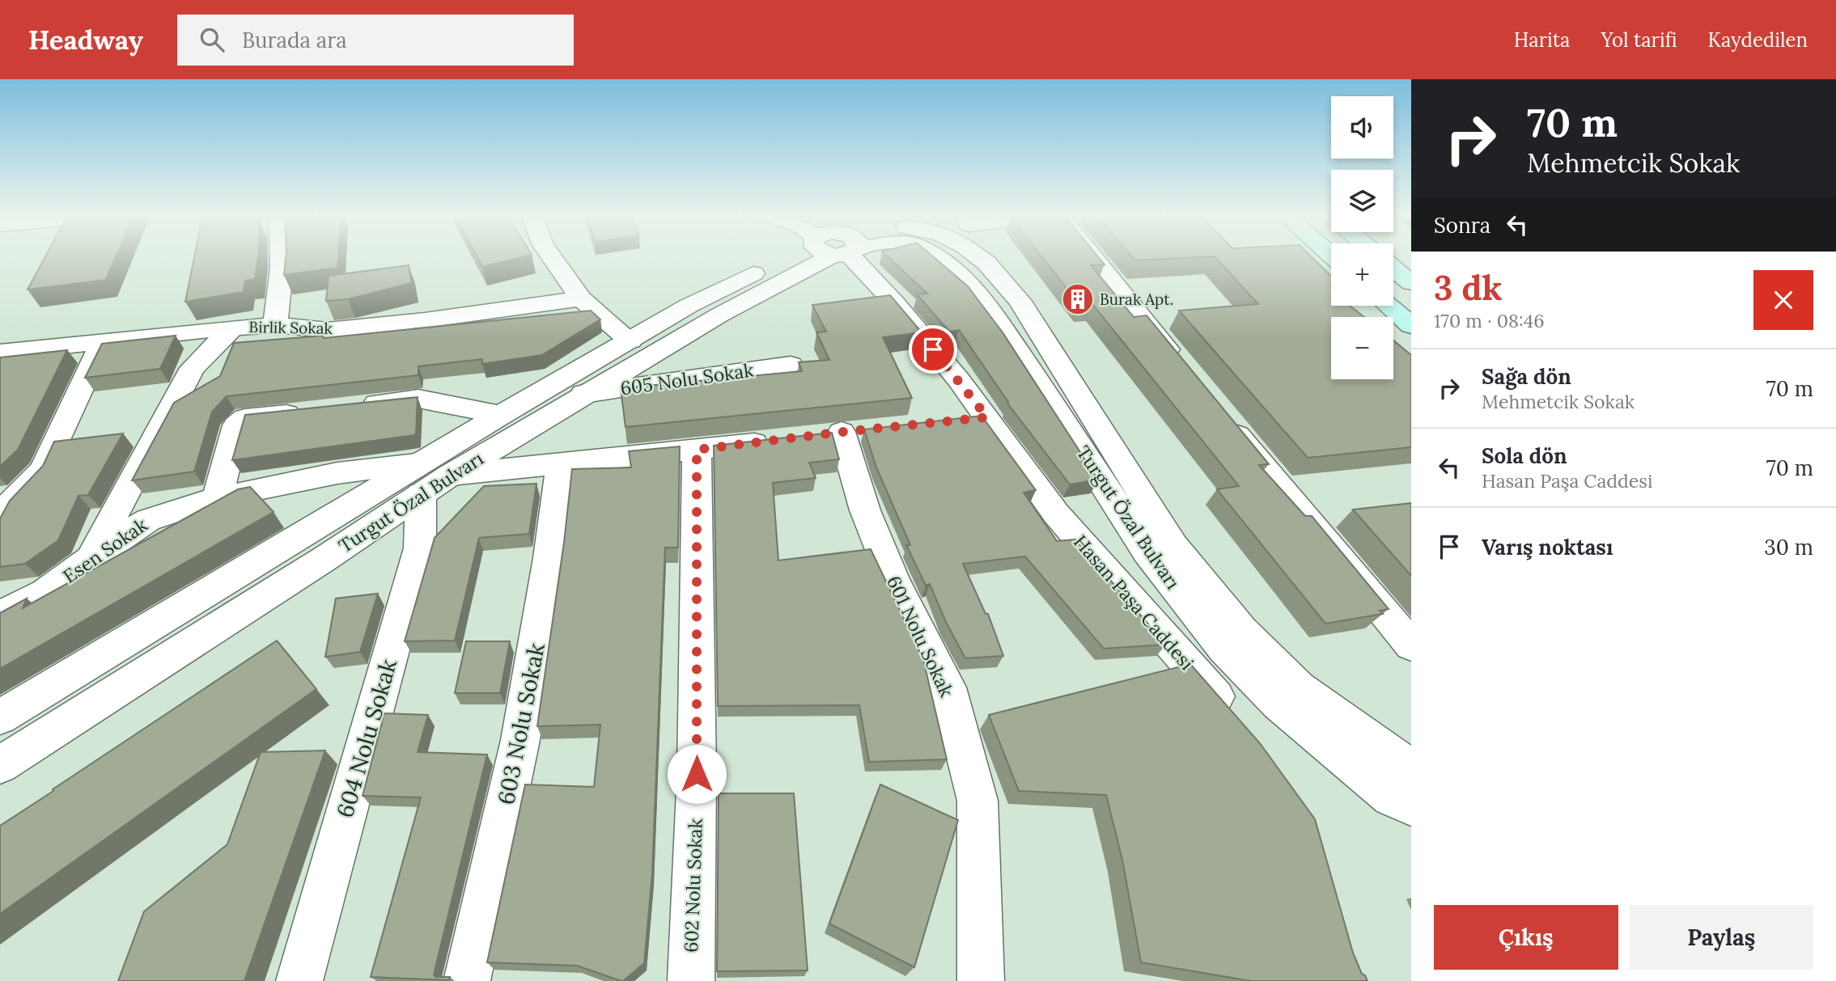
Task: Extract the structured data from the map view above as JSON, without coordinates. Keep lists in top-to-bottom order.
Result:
{
  "streets": {
    "street": [
      "Birlik Sokak",
      "605 Nolu Sokak",
      "Turgut Özal Bulvarı",
      "Esen Sokak",
      "Hasan Paşa Caddesi",
      "601 Nolu Sokak",
      "603 Nolu Sokak",
      "604 Nolu Sokak",
      "602 Nolu Sokak"
    ]
  },
  "crossings": [
    ["605 Nolu Sokak", "Turgut Özal Bulvarı"],
    ["Turgut Özal Bulvarı", "Esen Sokak"],
    ["Turgut Özal Bulvarı", "604 Nolu Sokak"],
    ["Esen Sokak", "603 Nolu Sokak"],
    ["Esen Sokak", "604 Nolu Sokak"],
    ["Esen Sokak", "602 Nolu Sokak"]
  ],
  "places": {
    "building": ["Burak Apt."]
  },
  "page": {
    "header": "Headway",
    "search": "Burada ara",
    "nav": ["Harita", "Yol tarifi", "Kaydedilen"],
    "turn": ["70 m", "Mehmetcik Sokak"],
    "map_buttons": ["+", "−"],
    "then": "Sonra",
    "heading": ["3 dk", "170 m · 08:46"],
    "list": [
      {
        "name": "Sağa dön",
        "note": "Mehmetcik Sokak",
        "value": "70 m"
      },
      {
        "name": "Sola dön",
        "note": "Hasan Paşa Caddesi",
        "value": "70 m"
      },
      {
        "name": "Varış noktası",
        "value": "30 m"
      }
    ],
    "buttons": ["Çıkış", "Paylaş"]
  }
}
